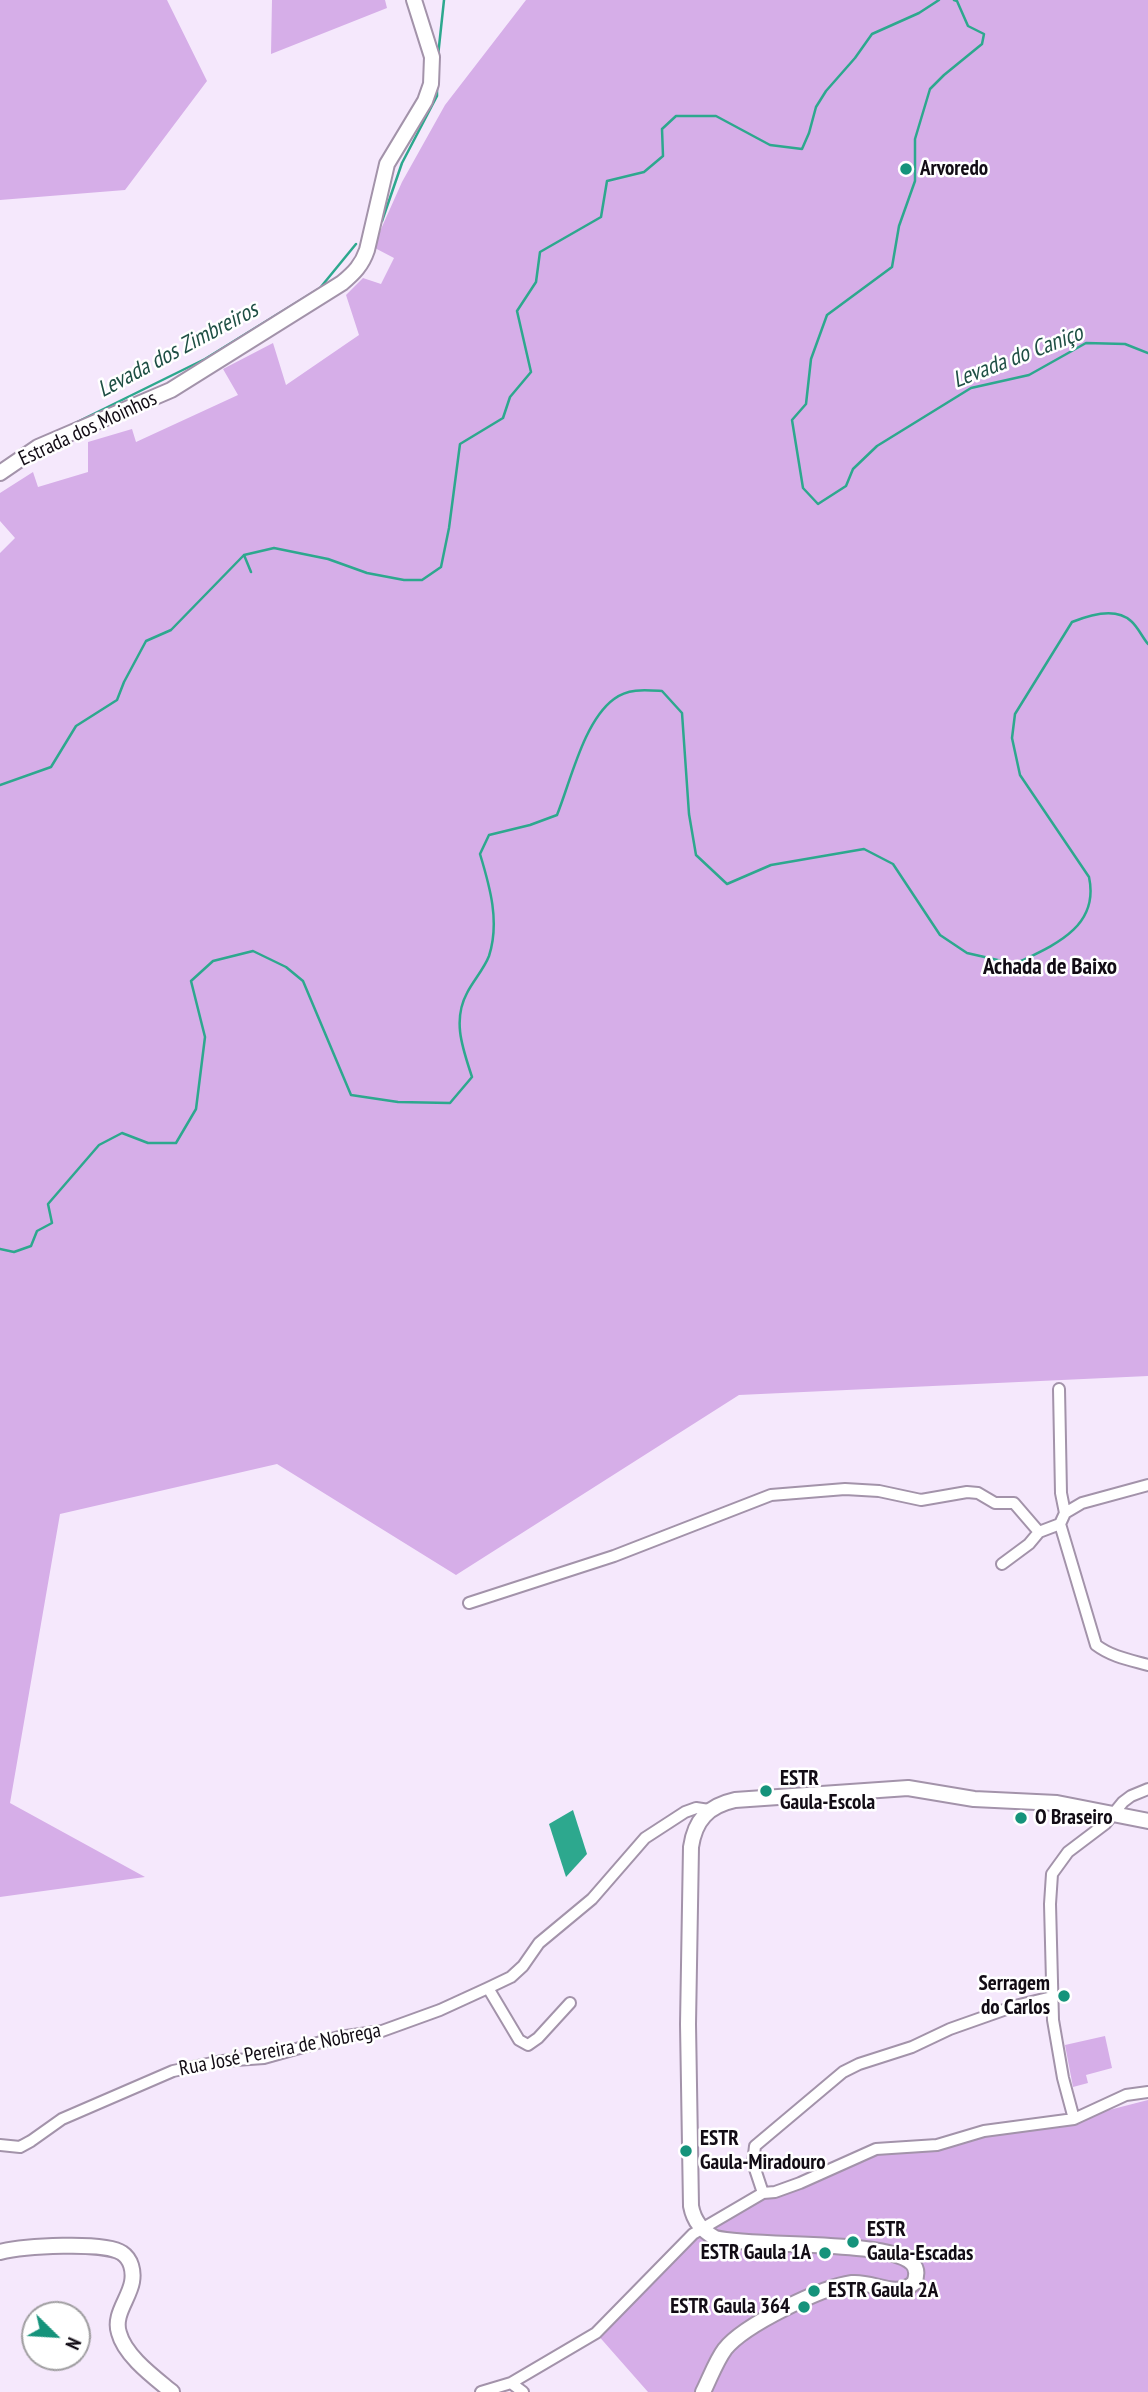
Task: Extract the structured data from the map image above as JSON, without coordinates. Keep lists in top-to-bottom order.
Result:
{
  "streets": {
    "main road": ["Estrada dos Moinhos"],
    "street": ["Rua José Pereira de Nobrega"]
  },
  "districts": ["Achada de Baixo"],
  "water": ["Levada dos Zimbreiros", "Levada do Caniço"],
  "places": [
    "Arvoredo",
    "ESTR Gaula-Escola",
    "O Braseiro",
    "Serragem do Carlos",
    "ESTR Gaula-Miradouro",
    "ESTR Gaula-Escadas",
    "ESTR Gaula 1A",
    "ESTR Gaula 2A",
    "ESTR Gaula 364"
  ],
  "north": "bottom right"
}
